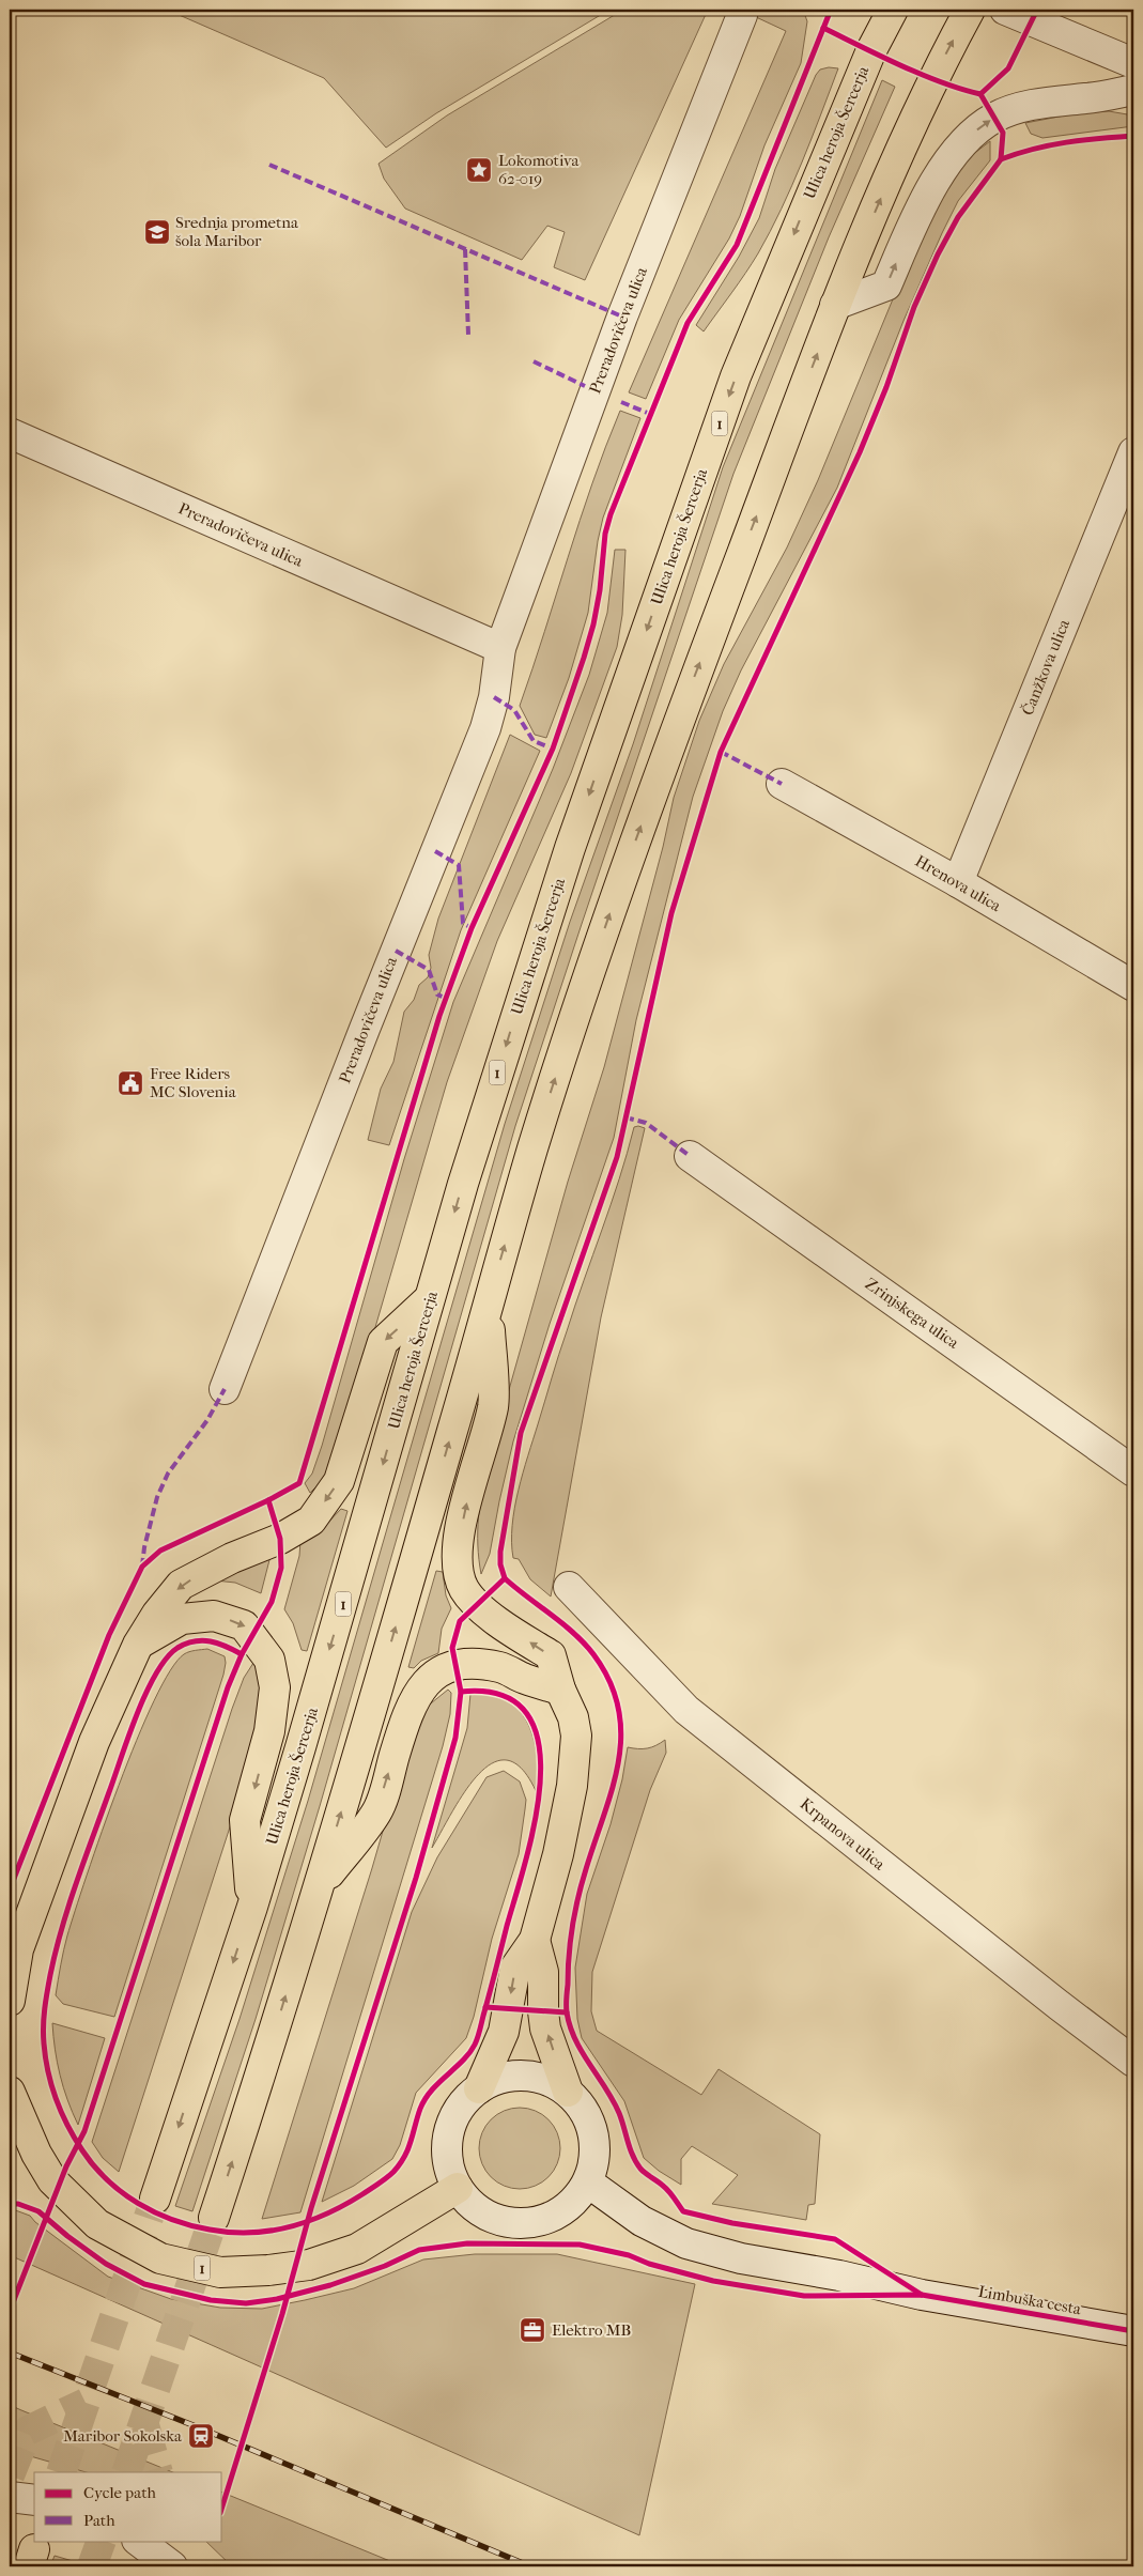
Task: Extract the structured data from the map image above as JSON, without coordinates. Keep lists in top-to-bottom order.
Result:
{
  "streets": {
    "main road": ["Ulica heroja Šercerja", "1"],
    "street": [
      "Preradovičeva ulica",
      "Čanžkova ulica",
      "Hrenova ulica",
      "Zrinjskega ulica",
      "Krpanova ulica",
      "Limbuška cesta"
    ]
  },
  "crossings": [
    ["Ulica heroja Šercerja", "1"],
    ["1", "Limbuška cesta"],
    ["Čanžkova ulica", "Hrenova ulica"]
  ],
  "places": {
    "place": ["Lokomotiva 62-019"],
    "school or university": ["Srednja prometna šola Maribor"],
    "public building": ["Free Riders MC Slovenia"],
    "office": ["Elektro MB"],
    "station": ["Maribor Sokolska"]
  },
  "legend": ["Cycle path", "Path"]
}
